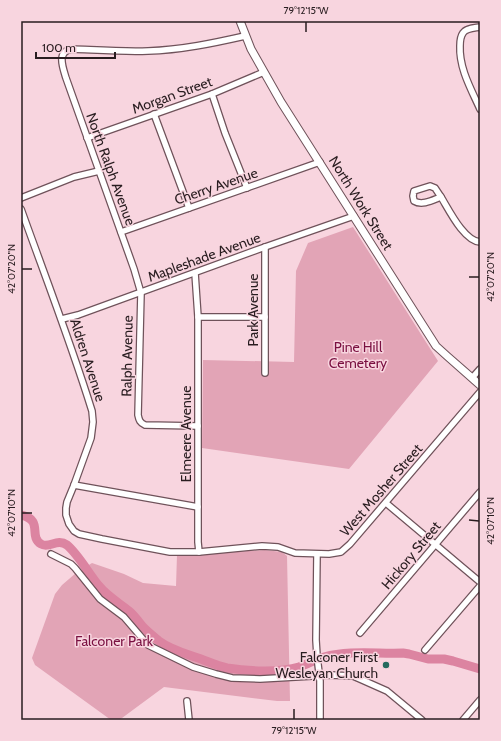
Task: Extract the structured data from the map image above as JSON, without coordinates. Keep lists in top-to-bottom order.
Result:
{
  "streets": {
    "street": [
      "Morgan Street",
      "North Ralph Avenue",
      "Cherry Avenue",
      "North Work Street",
      "Mapleshade Avenue",
      "Park Avenue",
      "Ralph Avenue",
      "Aldren Avenue",
      "Elmeere Avenue",
      "West Mosher Street",
      "Hickory Street"
    ]
  },
  "crossings": [
    ["Morgan Street", "North Ralph Avenue"],
    ["Morgan Street", "North Work Street"],
    ["North Ralph Avenue", "Cherry Avenue"],
    ["North Ralph Avenue", "North Work Street"],
    ["North Ralph Avenue", "Mapleshade Avenue"],
    ["North Ralph Avenue", "Ralph Avenue"],
    ["Cherry Avenue", "North Work Street"],
    ["North Work Street", "Mapleshade Avenue"],
    ["Mapleshade Avenue", "Park Avenue"],
    ["Mapleshade Avenue", "Ralph Avenue"],
    ["Mapleshade Avenue", "Aldren Avenue"],
    ["Mapleshade Avenue", "Elmeere Avenue"],
    ["Ralph Avenue", "Elmeere Avenue"],
    ["Aldren Avenue", "West Mosher Street"],
    ["Elmeere Avenue", "West Mosher Street"]
  ],
  "parks": ["Pine Hill Cemetery", "Falconer Park"],
  "places": ["Falconer First Wesleyan Church"],
  "scale_bar": "100 m",
  "coordinates": ["79°12'15\"W", "42°07'20\"N", "42°07'10\"N"]
}
